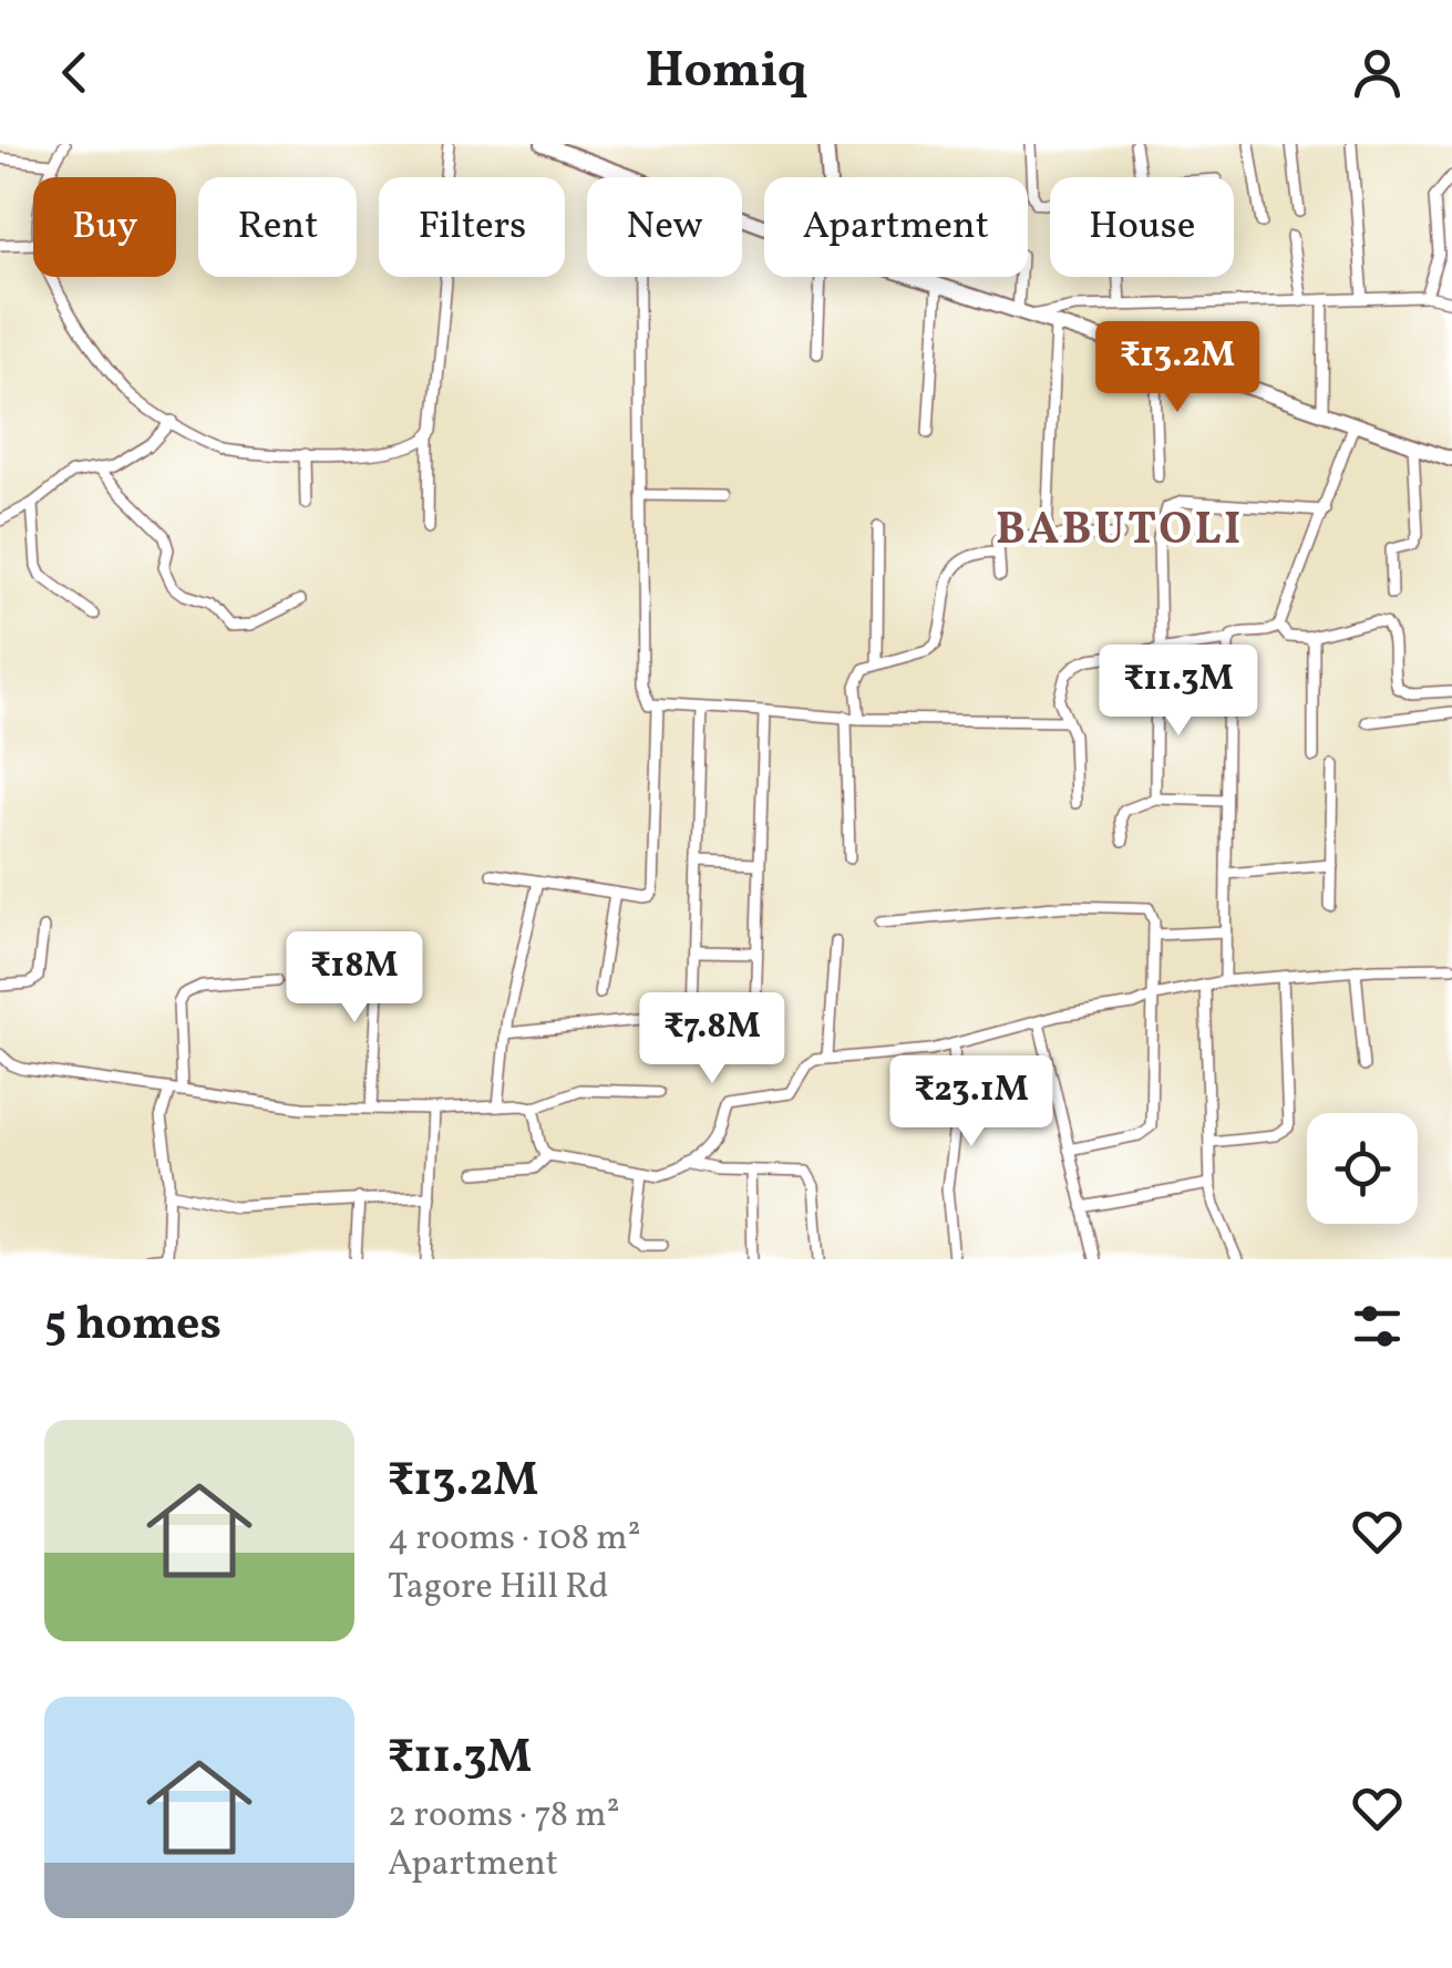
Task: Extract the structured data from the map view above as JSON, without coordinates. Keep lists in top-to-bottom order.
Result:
{
  "districts": ["BABUTOLI"],
  "page": {
    "header": "Homiq",
    "chip": [
      "Buy",
      "Rent",
      "Filters",
      "New",
      "Apartment",
      "House"
    ],
    "price": [
      "₹13.2M",
      "₹11.3M",
      "₹18M",
      "₹7.8M",
      "₹23.1M"
    ],
    "heading": "5 homes",
    "list": [
      {
        "name": "₹13.2M",
        "note": "4 rooms · 108 m² · Tagore Hill Rd"
      },
      {
        "name": "₹11.3M",
        "note": "2 rooms · 78 m² · Apartment"
      }
    ]
  }
}
